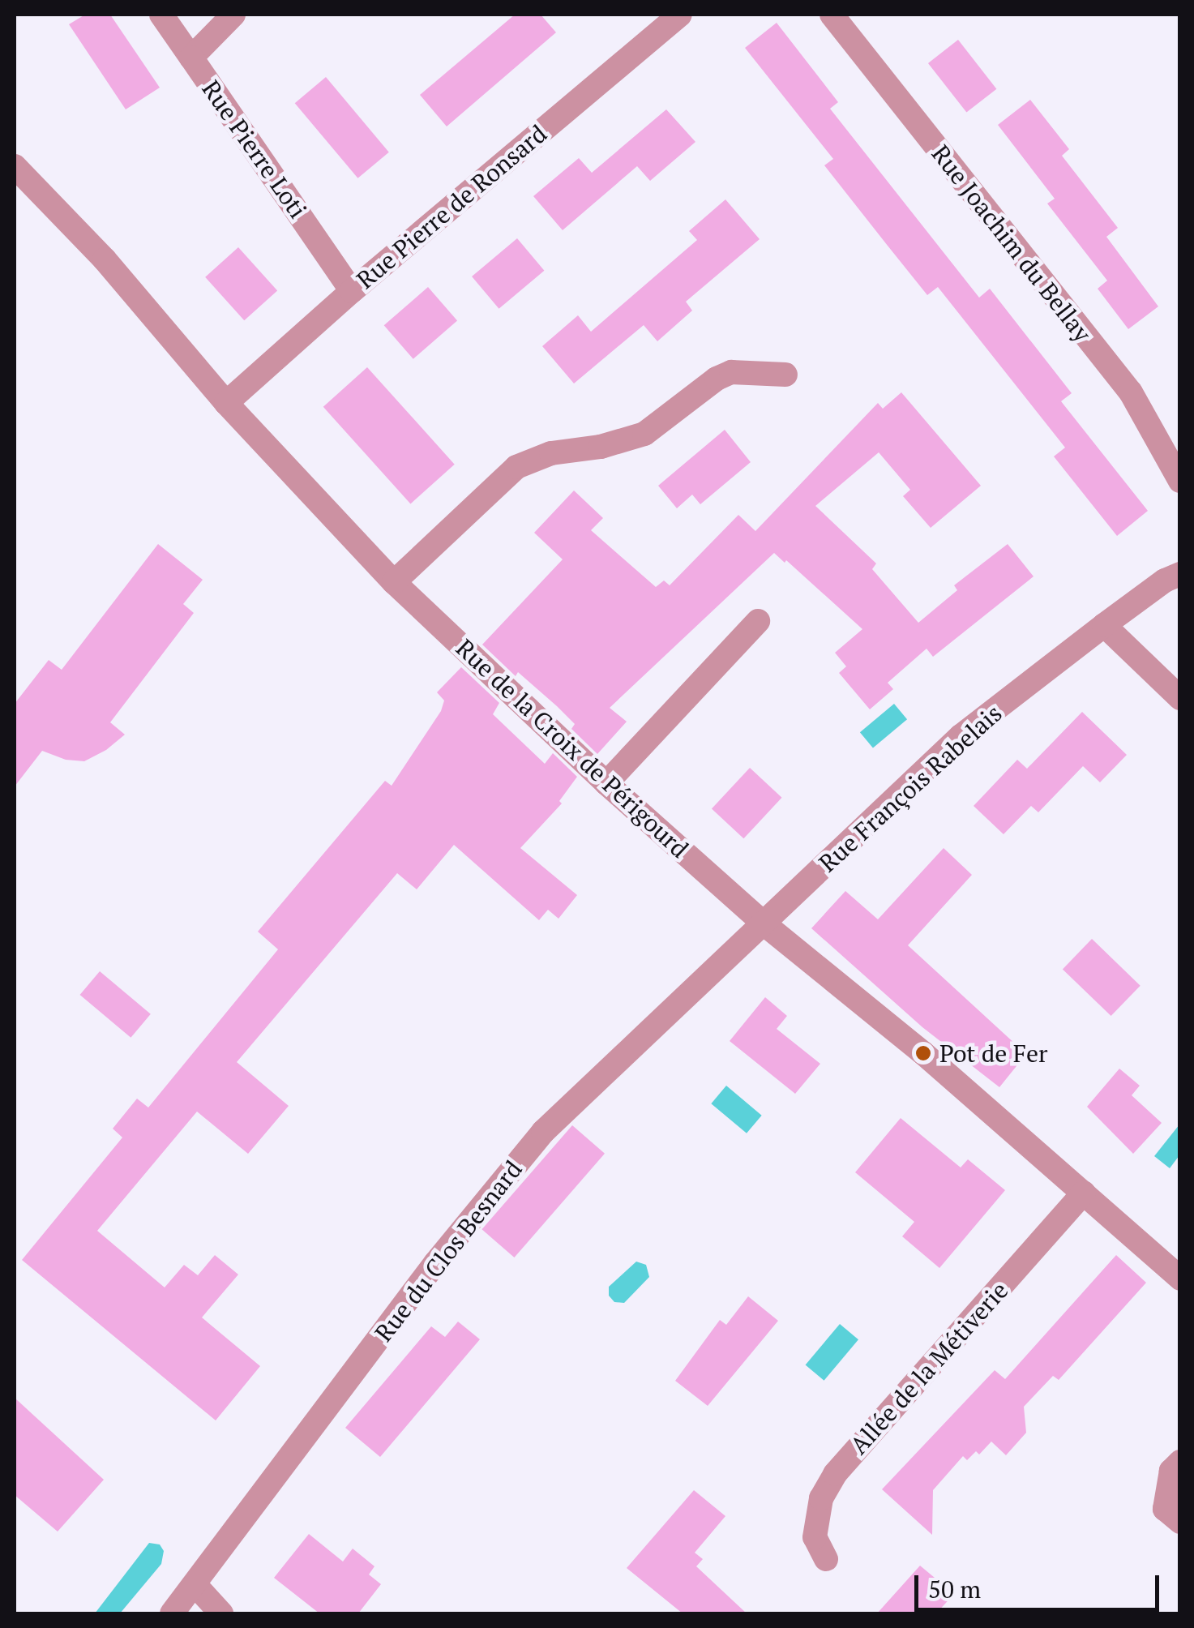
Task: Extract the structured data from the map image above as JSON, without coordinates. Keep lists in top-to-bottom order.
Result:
{
  "streets": {
    "street": [
      "Rue Pierre Loti",
      "Rue Pierre de Ronsard",
      "Rue Joachim du Bellay",
      "Rue de la Croix de Périgourd",
      "Rue François Rabelais",
      "Rue du Clos Besnard",
      "Allée de la Métiverie"
    ]
  },
  "crossings": [
    ["Rue Pierre Loti", "Rue Pierre de Ronsard"],
    ["Rue Pierre de Ronsard", "Rue de la Croix de Périgourd"],
    ["Rue de la Croix de Périgourd", "Rue François Rabelais"],
    ["Rue de la Croix de Périgourd", "Rue du Clos Besnard"],
    ["Rue de la Croix de Périgourd", "Allée de la Métiverie"],
    ["Rue François Rabelais", "Rue du Clos Besnard"]
  ],
  "places": ["Pot de Fer"],
  "scale_bar": "50 m"
}
